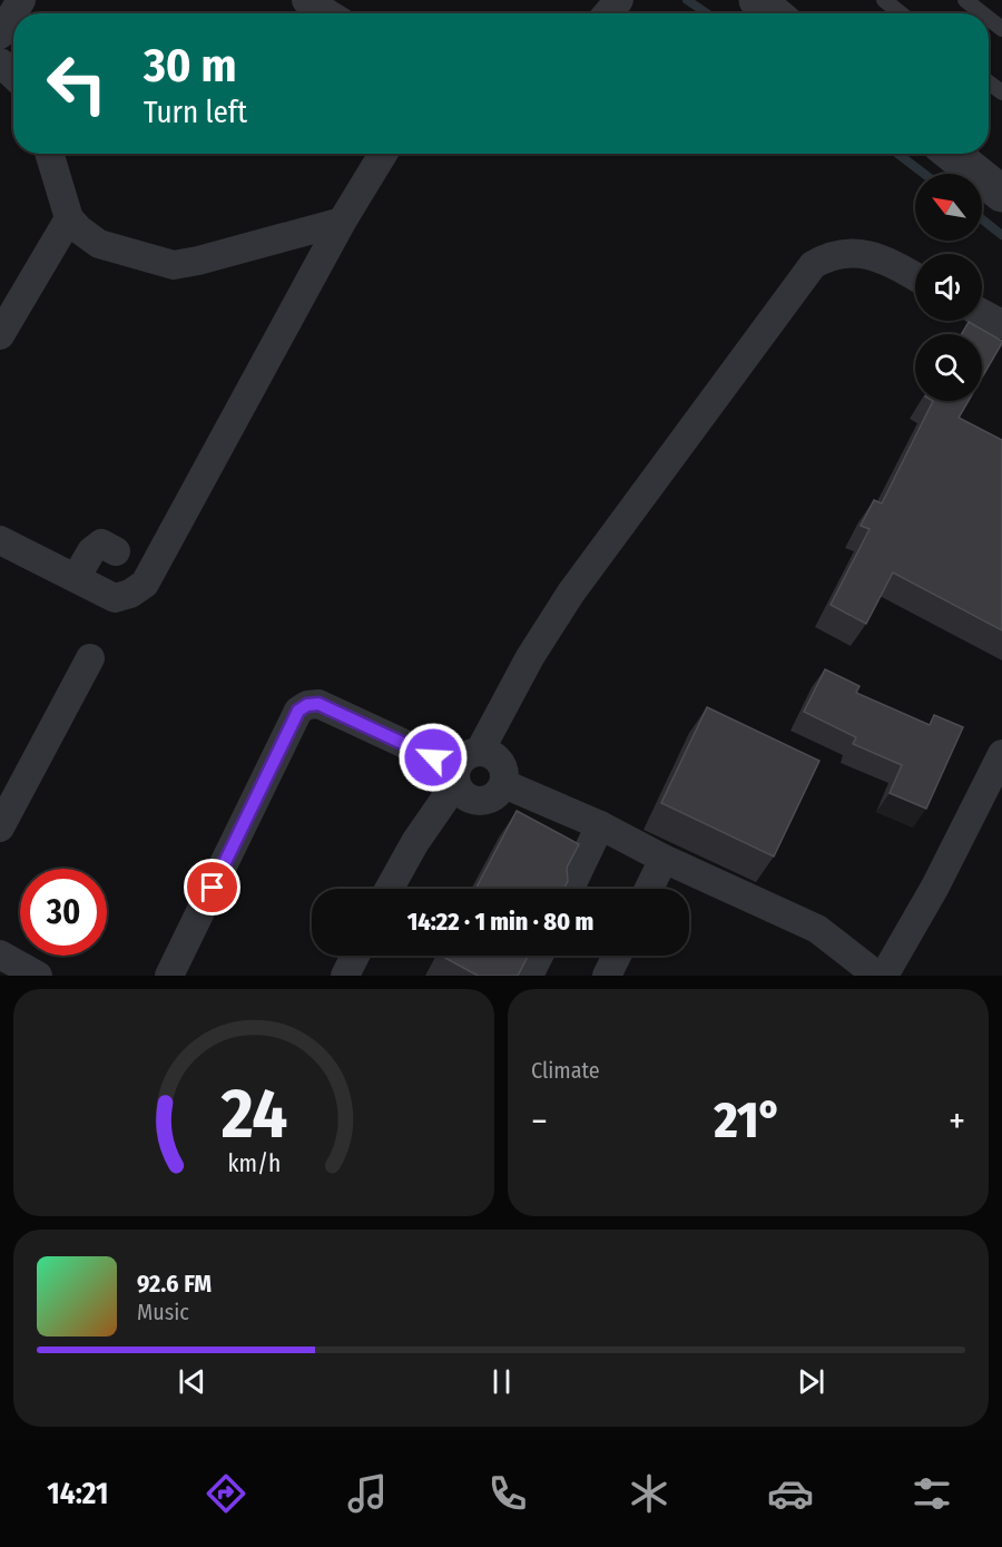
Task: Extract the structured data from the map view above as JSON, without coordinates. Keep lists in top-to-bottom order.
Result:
{
  "north": "top left",
  "page": {
    "turn": ["30 m", "Turn left"],
    "limit": "30",
    "trip": "14:22 · 1 min · 80 m",
    "tile": "Climate",
    "heat": ["−", "21°", "+"],
    "song": ["92.6 FM", "Music"],
    "tabs": "14:21",
    "gauge": ["24", "km/h"]
  }
}
